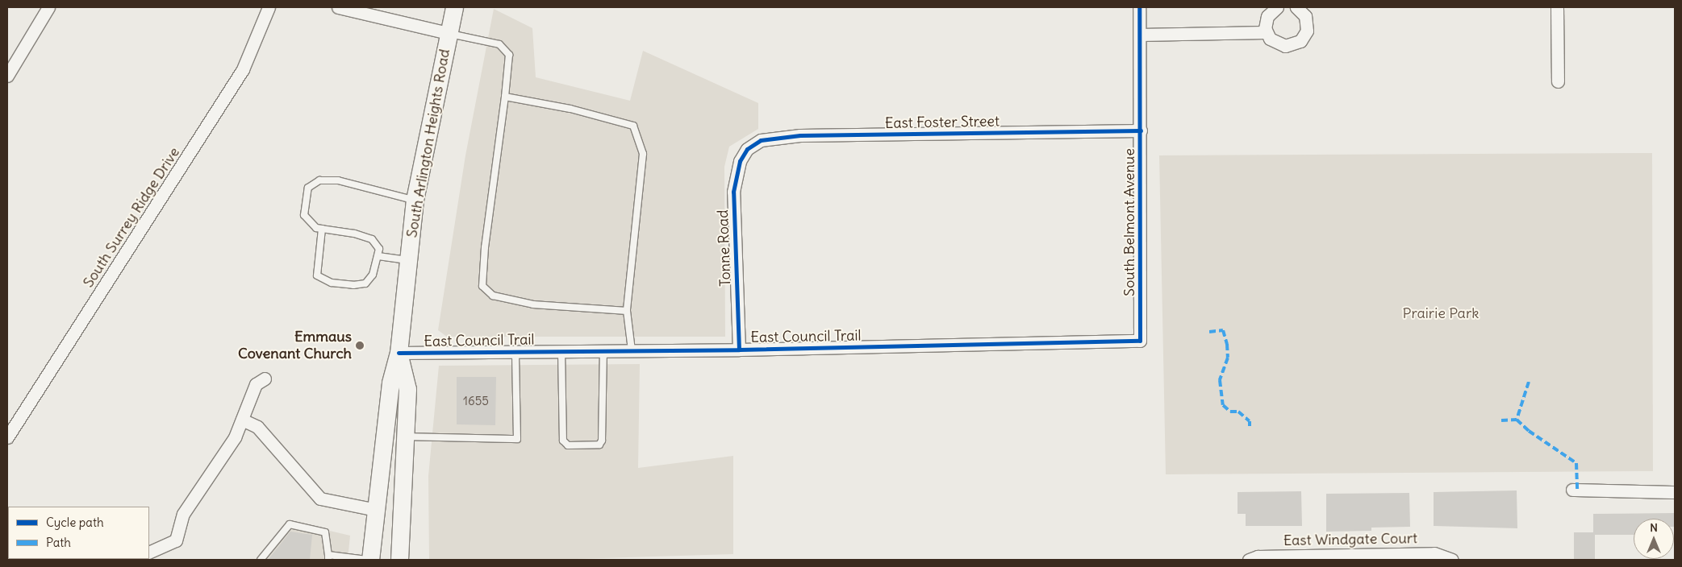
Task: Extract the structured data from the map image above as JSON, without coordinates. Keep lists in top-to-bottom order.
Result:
{
  "streets": {
    "main road": ["South Arlington Heights Road"],
    "street": [
      "East Foster Street",
      "South Surrey Ridge Drive",
      "South Belmont Avenue",
      "Tonne Road",
      "East Council Trail",
      "East Windgate Court"
    ]
  },
  "crossings": [
    ["East Foster Street", "South Belmont Avenue"],
    ["East Foster Street", "Tonne Road"],
    ["South Arlington Heights Road", "East Council Trail"],
    ["South Belmont Avenue", "East Council Trail"],
    ["Tonne Road", "East Council Trail"]
  ],
  "parks": ["Prairie Park"],
  "places": ["Emmaus Covenant Church"],
  "house_numbers": ["1655"],
  "legend": ["Cycle path", "Path"],
  "north": "top"
}
